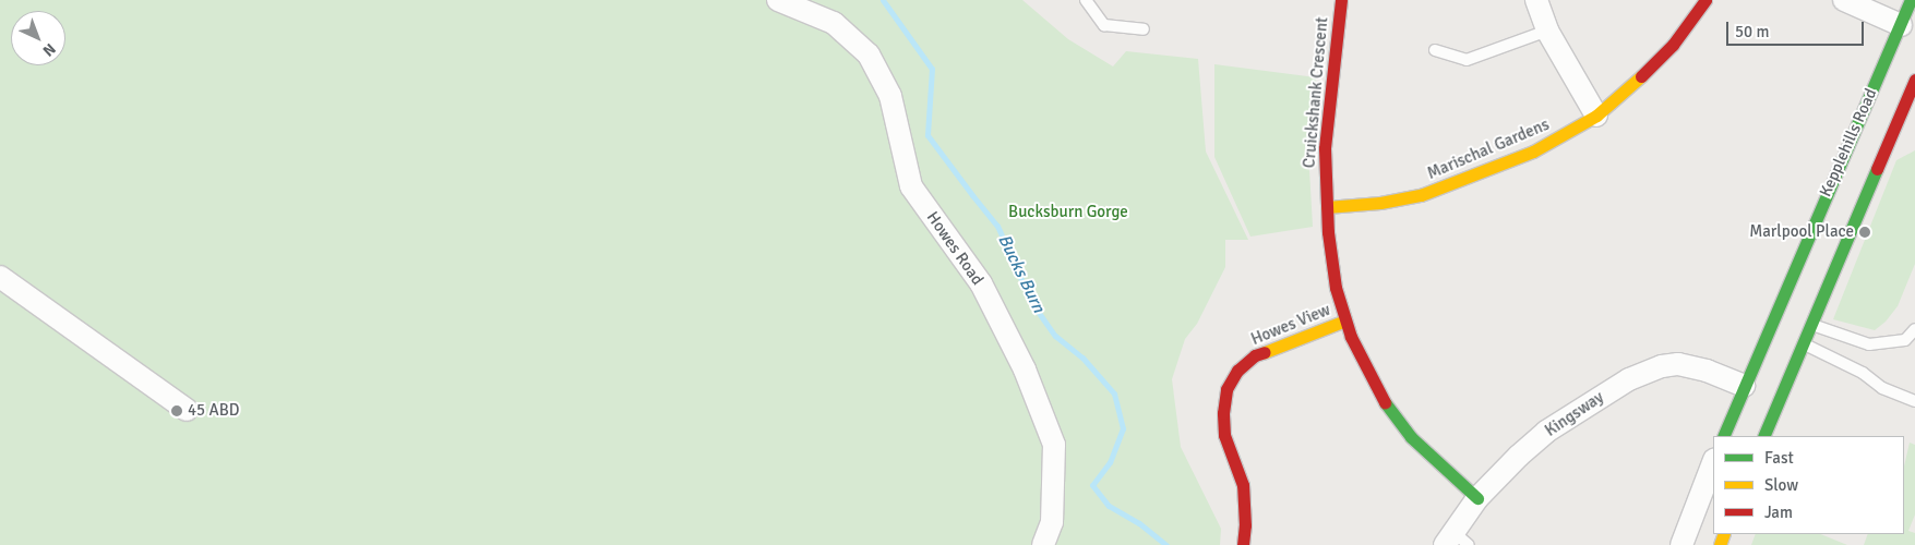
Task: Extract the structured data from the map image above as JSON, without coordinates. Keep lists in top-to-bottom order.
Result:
{
  "streets": {
    "street": [
      "Cruickshank Crescent",
      "Kepplehills Road",
      "Marischal Gardens",
      "Howes Road",
      "Howes View",
      "Kingsway"
    ]
  },
  "crossings": [
    ["Cruickshank Crescent", "Marischal Gardens"],
    ["Cruickshank Crescent", "Howes View"],
    ["Cruickshank Crescent", "Kingsway"],
    ["Kepplehills Road", "Kingsway"]
  ],
  "water": ["Bucks Burn"],
  "parks": ["Bucksburn Gorge"],
  "places": ["Marlpool Place", "45 ABD"],
  "legend": ["Fast", "Slow", "Jam"],
  "scale_bar": "50 m",
  "north": "bottom right"
}
